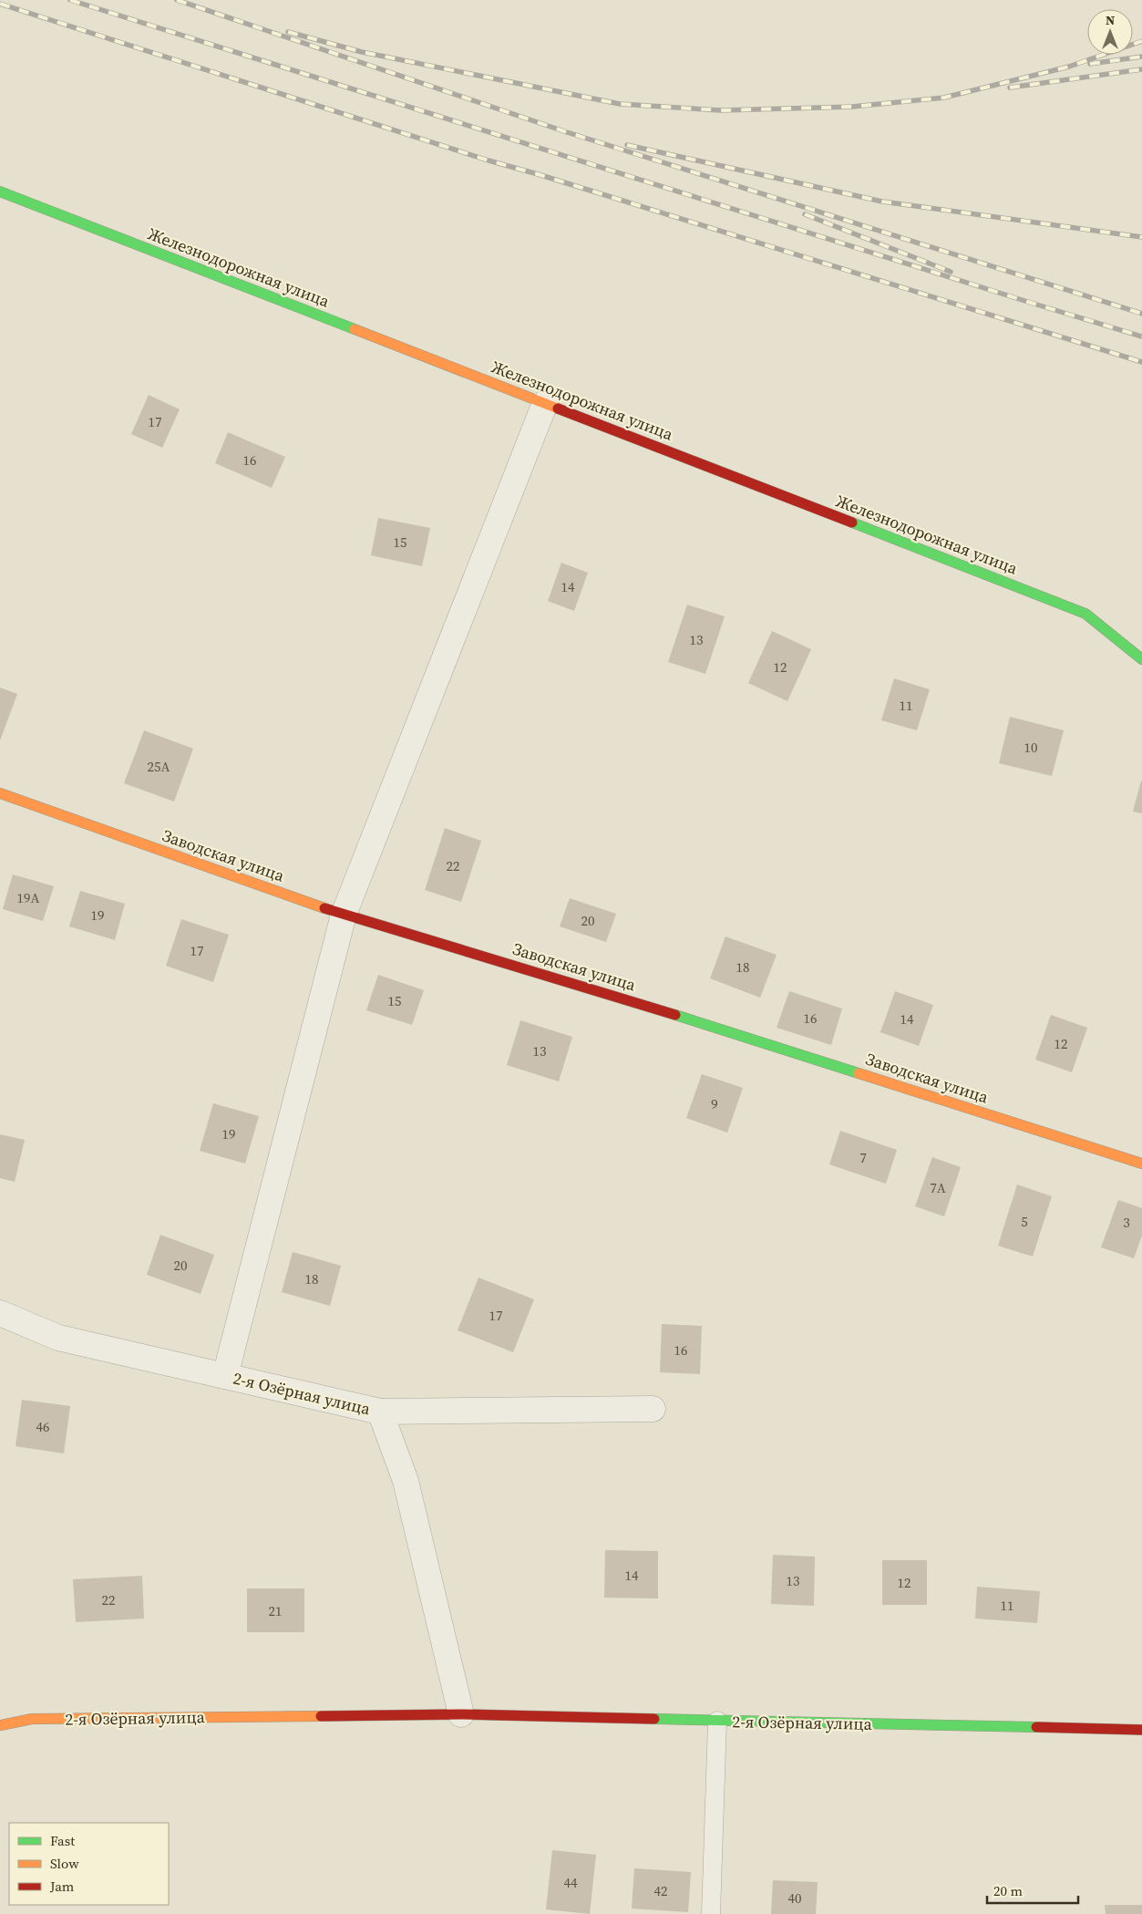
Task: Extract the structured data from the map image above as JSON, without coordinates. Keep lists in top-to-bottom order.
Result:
{
  "streets": {
    "street": ["Железнодорожная улица", "Заводская улица", "2-я Озёрная улица"]
  },
  "house_numbers": [
    "17",
    "16",
    "15",
    "14",
    "13",
    "12",
    "11",
    "10",
    "25А",
    "22",
    "19А",
    "19",
    "20",
    "17",
    "18",
    "15",
    "16",
    "14",
    "12",
    "13",
    "9",
    "19",
    "7",
    "7А",
    "5",
    "3",
    "20",
    "18",
    "17",
    "16",
    "46",
    "14",
    "13",
    "12",
    "22",
    "11",
    "21",
    "44",
    "42",
    "40"
  ],
  "legend": ["Fast", "Slow", "Jam"],
  "scale_bar": "20 m",
  "north": "top"
}
